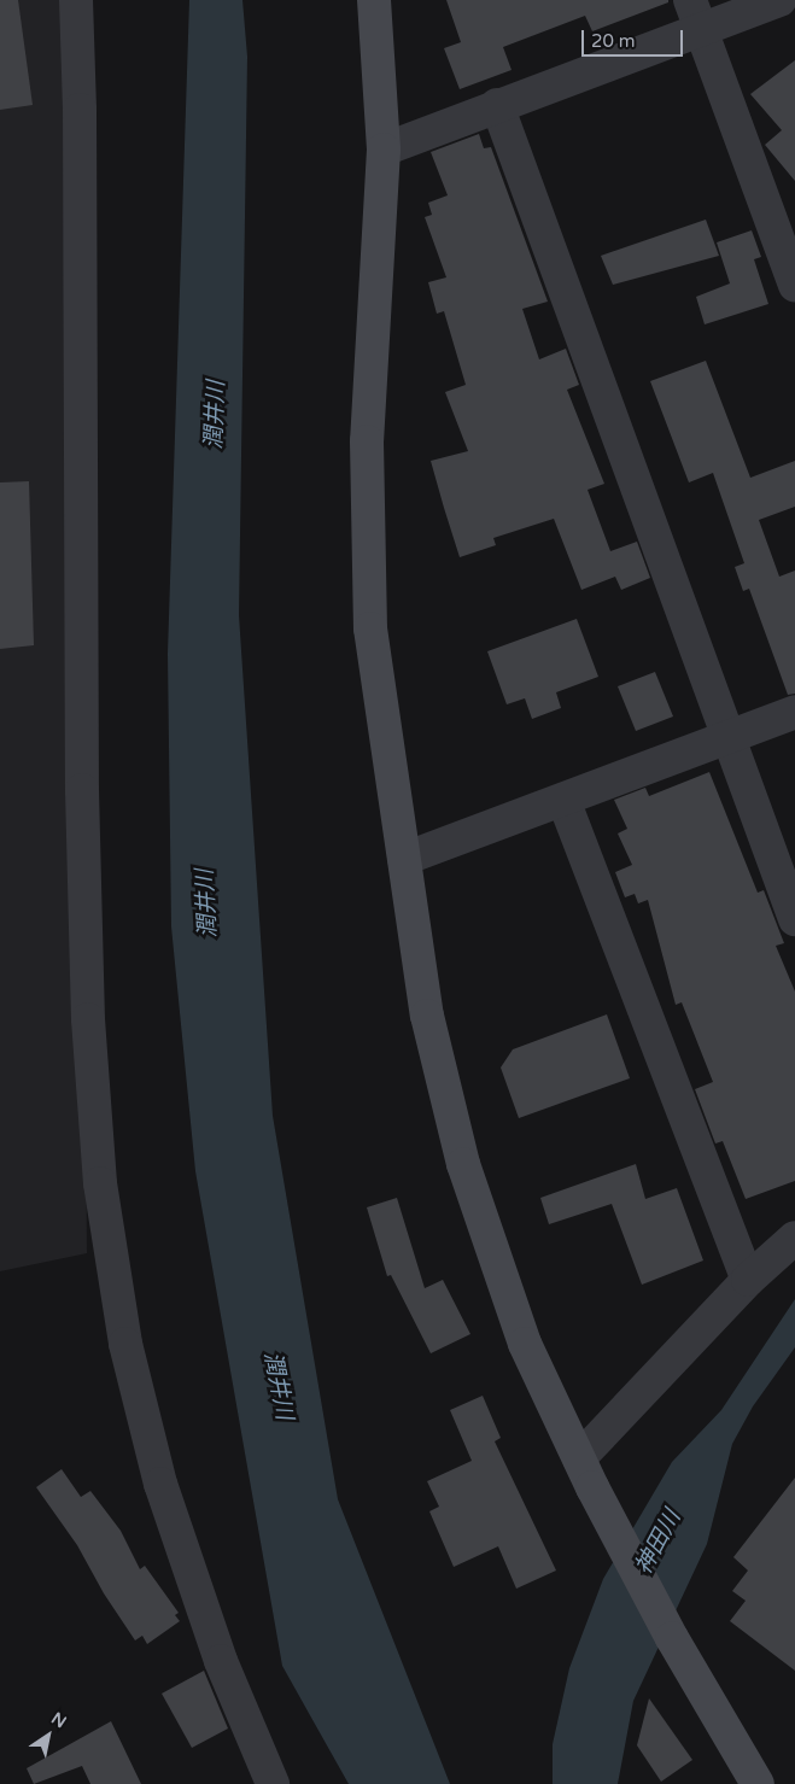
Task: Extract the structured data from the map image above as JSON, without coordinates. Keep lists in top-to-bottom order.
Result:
{
  "water": ["潤井川", "神田川"],
  "scale_bar": "20 m",
  "north": "top right"
}
